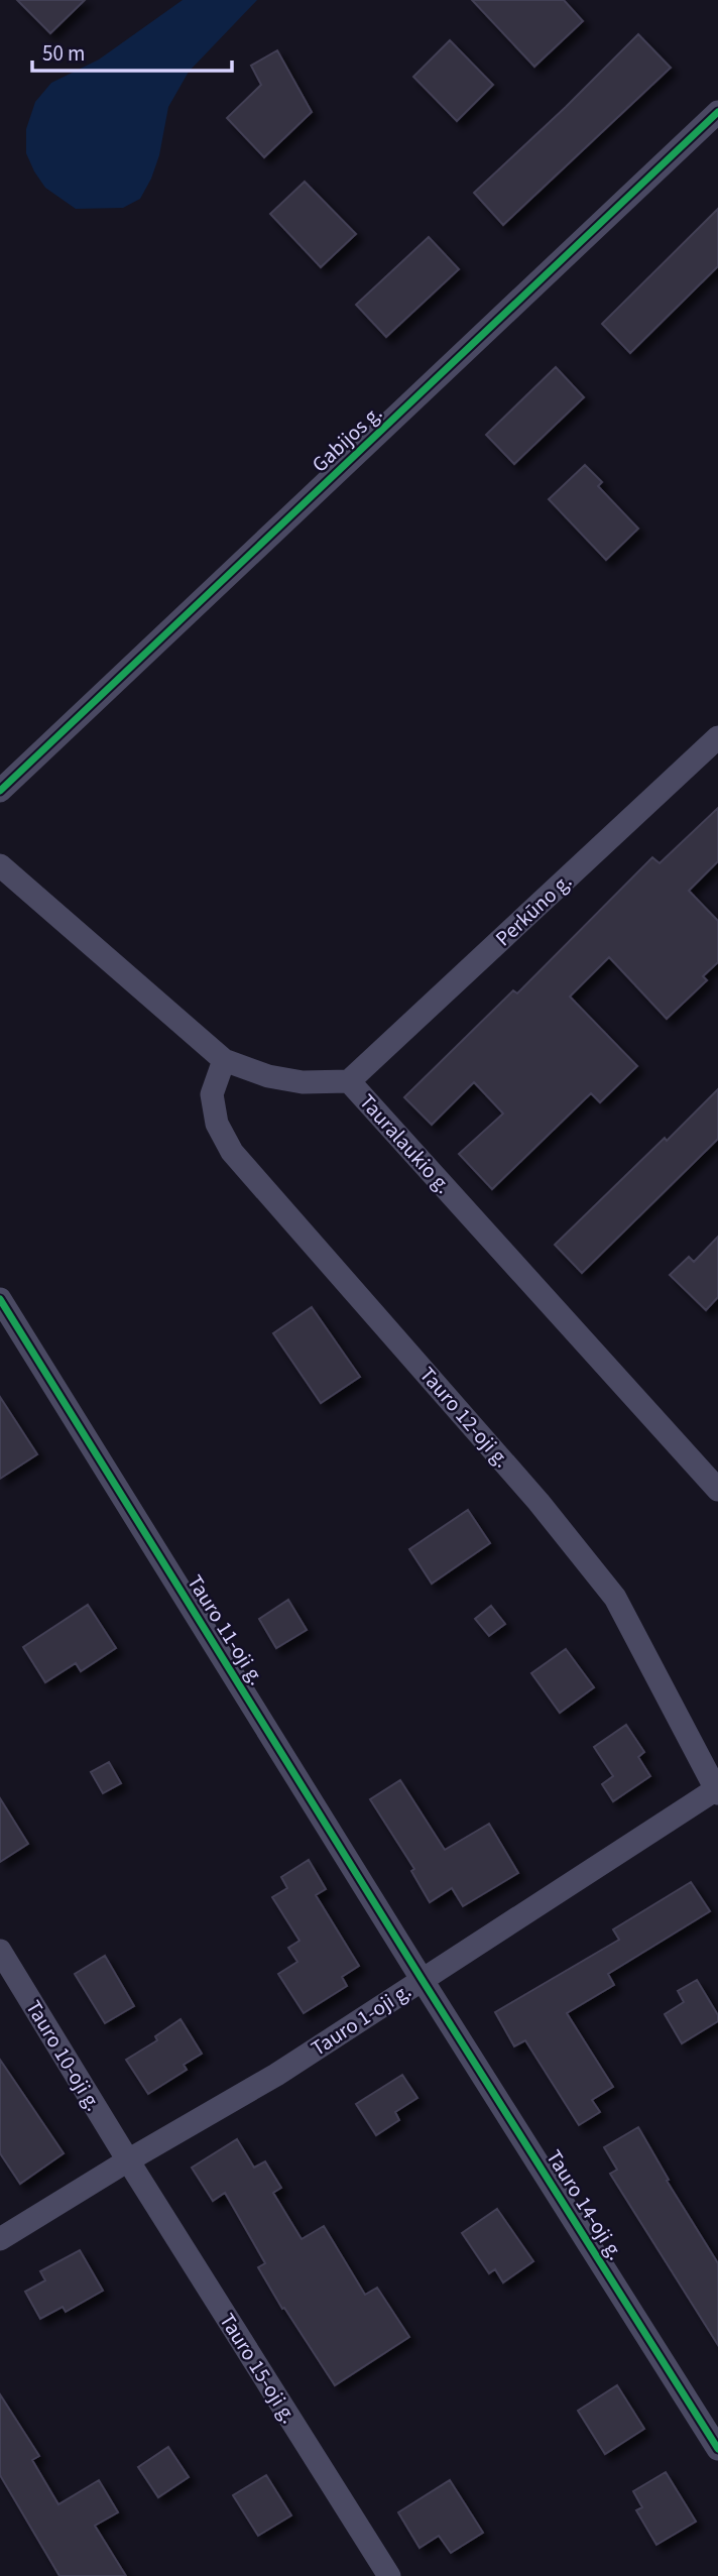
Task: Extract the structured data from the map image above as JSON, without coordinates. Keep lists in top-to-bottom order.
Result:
{
  "streets": {
    "street": [
      "Gabijos g.",
      "Perkūno g.",
      "Tauralaukio g.",
      "Tauro 12-oji g.",
      "Tauro 11-oji g.",
      "Tauro 1-oji g.",
      "Tauro 10-oji g.",
      "Tauro 14-oji g.",
      "Tauro 15-oji g."
    ]
  },
  "crossings": [
    ["Perkūno g.", "Tauralaukio g."],
    ["Tauralaukio g.", "Tauro 12-oji g."],
    ["Tauro 12-oji g.", "Tauro 1-oji g."],
    ["Tauro 11-oji g.", "Tauro 1-oji g."],
    ["Tauro 11-oji g.", "Tauro 14-oji g."],
    ["Tauro 1-oji g.", "Tauro 10-oji g."],
    ["Tauro 1-oji g.", "Tauro 14-oji g."],
    ["Tauro 1-oji g.", "Tauro 15-oji g."],
    ["Tauro 10-oji g.", "Tauro 15-oji g."]
  ],
  "scale_bar": "50 m"
}
